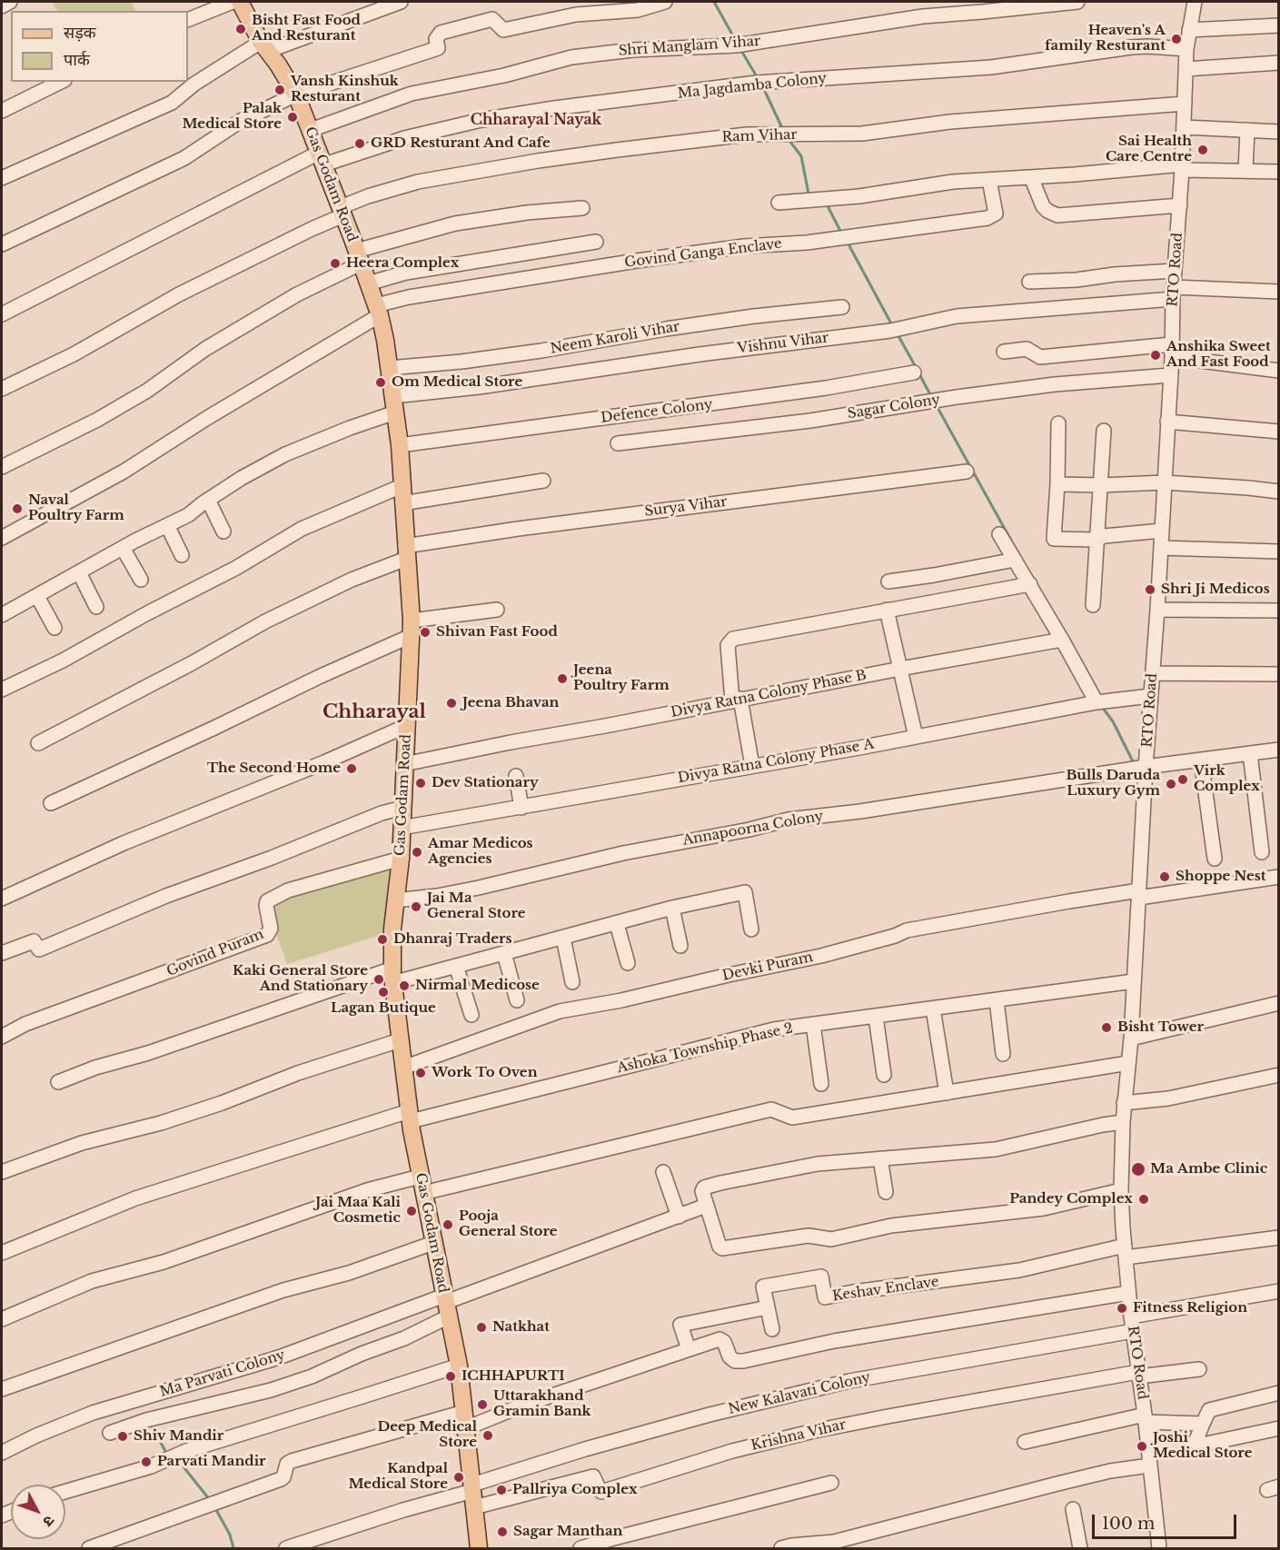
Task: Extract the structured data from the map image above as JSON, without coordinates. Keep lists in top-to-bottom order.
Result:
{
  "streets": {
    "main road": ["Gas Godam Road"],
    "street": [
      "Shri Manglam Vihar",
      "Ma Jagdamba Colony",
      "Ram Vihar",
      "Govind Ganga Enclave",
      "RTO Road",
      "Neem Karoli Vihar",
      "Vishnu Vihar",
      "Sagar Colony",
      "Defence Colony",
      "Surya Vihar",
      "Divya Ratna Colony Phase B",
      "Divya Ratna Colony Phase A",
      "Annapoorna Colony",
      "Govind Puram",
      "Devki Puram",
      "Ashoka Township Phase 2",
      "Keshav Enclave",
      "Ma Parvati Colony",
      "New Kalavati Colony",
      "Krishna Vihar"
    ]
  },
  "crossings": [
    ["Shri Manglam Vihar", "Gas Godam Road"],
    ["Ma Jagdamba Colony", "Gas Godam Road"],
    ["Ma Jagdamba Colony", "RTO Road"],
    ["Ram Vihar", "Gas Godam Road"],
    ["Ram Vihar", "RTO Road"],
    ["Gas Godam Road", "Govind Ganga Enclave"],
    ["Gas Godam Road", "Neem Karoli Vihar"],
    ["Gas Godam Road", "Vishnu Vihar"],
    ["Gas Godam Road", "Defence Colony"],
    ["Gas Godam Road", "Surya Vihar"],
    ["Gas Godam Road", "Divya Ratna Colony Phase B"],
    ["Gas Godam Road", "Divya Ratna Colony Phase A"],
    ["Gas Godam Road", "Annapoorna Colony"],
    ["Gas Godam Road", "Govind Puram"],
    ["Gas Godam Road", "Devki Puram"],
    ["Gas Godam Road", "Ashoka Township Phase 2"],
    ["Gas Godam Road", "Ma Parvati Colony"],
    ["Gas Godam Road", "New Kalavati Colony"],
    ["Gas Godam Road", "Krishna Vihar"],
    ["RTO Road", "Vishnu Vihar"],
    ["RTO Road", "Sagar Colony"],
    ["RTO Road", "Divya Ratna Colony Phase A"],
    ["RTO Road", "Annapoorna Colony"],
    ["RTO Road", "Devki Puram"],
    ["RTO Road", "Ashoka Township Phase 2"],
    ["RTO Road", "Keshav Enclave"],
    ["RTO Road", "New Kalavati Colony"],
    ["RTO Road", "Krishna Vihar"],
    ["New Kalavati Colony", "Krishna Vihar"]
  ],
  "districts": ["Chharayal Nayak", "Chharayal"],
  "places": [
    "Bisht Fast Food And Resturant",
    "Heaven's A family Resturant",
    "Vansh Kinshuk Resturant",
    "Palak Medical Store",
    "GRD Resturant And Cafe",
    "Sai Health Care Centre",
    "Heera Complex",
    "Anshika Sweet And Fast Food",
    "Om Medical Store",
    "Naval Poultry Farm",
    "Shri Ji Medicos",
    "Shivan Fast Food",
    "Jeena Poultry Farm",
    "Jeena Bhavan",
    "The Second Home",
    "Virk Complex",
    "Dev Stationary",
    "Bulls Daruda Luxury Gym",
    "Amar Medicos Agencies",
    "Shoppe Nest",
    "Jai Ma General Store",
    "Dhanraj Traders",
    "Kaki General Store And Stationary",
    "Nirmal Medicose",
    "Lagan Butique",
    "Bisht Tower",
    "Work To Oven",
    "Ma Ambe Clinic",
    "Pandey Complex",
    "Jai Maa Kali Cosmetic",
    "Pooja General Store",
    "Fitness Religion",
    "Natkhat",
    "ICHHAPURTI",
    "Uttarakhand Gramin Bank",
    "Deep Medical Store",
    "Shiv Mandir",
    "Joshi Medical Store",
    "Parvati Mandir",
    "Kandpal Medical Store",
    "Pallriya Complex",
    "Sagar Manthan"
  ],
  "legend": ["सड़क", "पार्क"],
  "scale_bar": "100 m",
  "north": "bottom right"
}
